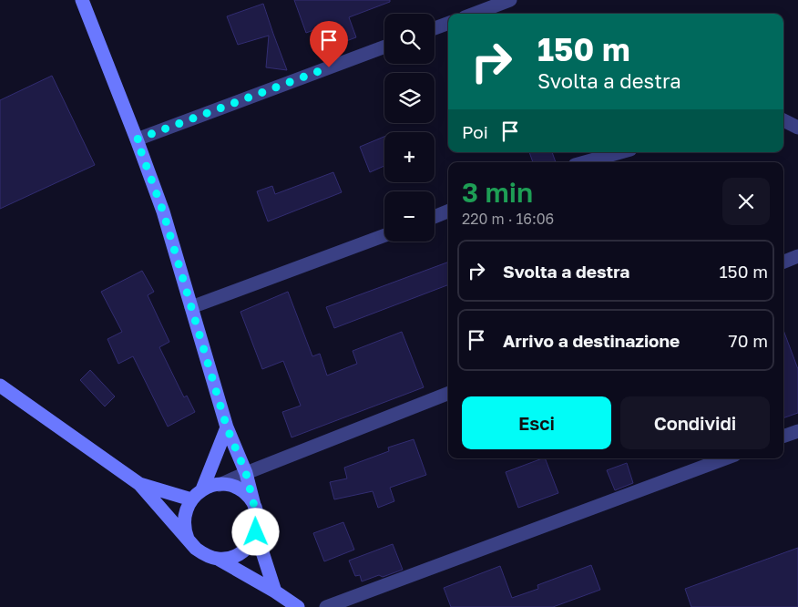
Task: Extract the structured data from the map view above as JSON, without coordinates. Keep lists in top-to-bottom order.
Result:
{
  "page": {
    "map_buttons": ["+", "−"],
    "turn": ["150 m", "Svolta a destra"],
    "then": "Poi",
    "heading": ["3 min", "220 m · 16:06"],
    "list": [
      {
        "name": "Svolta a destra",
        "value": "150 m"
      },
      {
        "name": "Arrivo a destinazione",
        "value": "70 m"
      }
    ],
    "buttons": ["Esci", "Condividi"]
  }
}
